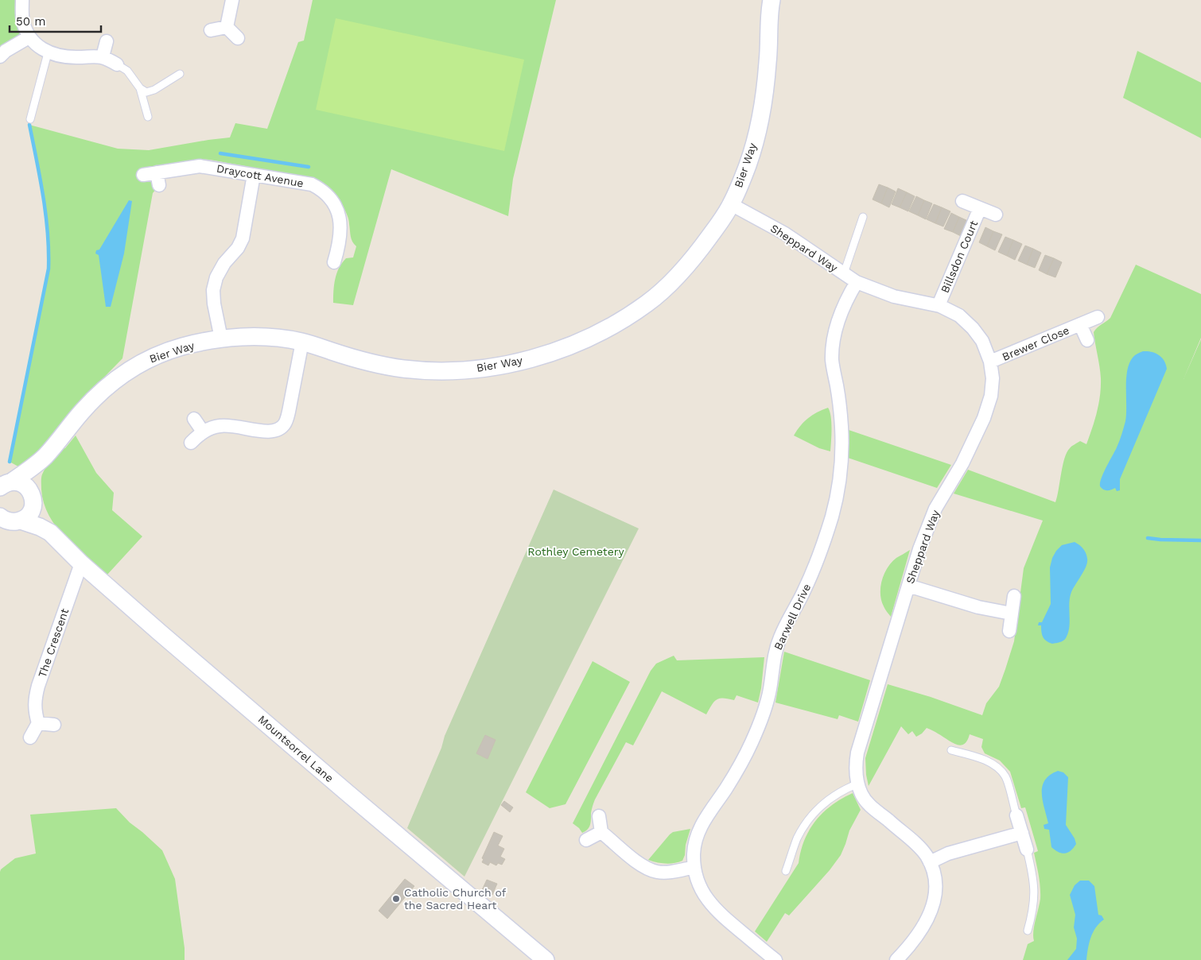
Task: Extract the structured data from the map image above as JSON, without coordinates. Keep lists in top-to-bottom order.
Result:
{
  "streets": {
    "street": [
      "Bier Way",
      "Draycott Avenue",
      "Sheppard Way",
      "Billsdon Court",
      "Brewer Close",
      "Barwell Drive",
      "The Crescent",
      "Mountsorrel Lane"
    ]
  },
  "crossings": [
    ["Bier Way", "Sheppard Way"],
    ["Bier Way", "Mountsorrel Lane"],
    ["Sheppard Way", "Billsdon Court"],
    ["Sheppard Way", "Brewer Close"],
    ["Sheppard Way", "Barwell Drive"],
    ["The Crescent", "Mountsorrel Lane"]
  ],
  "parks": ["Rothley Cemetery"],
  "places": ["Catholic Church of the Sacred Heart"],
  "scale_bar": "50 m"
}
